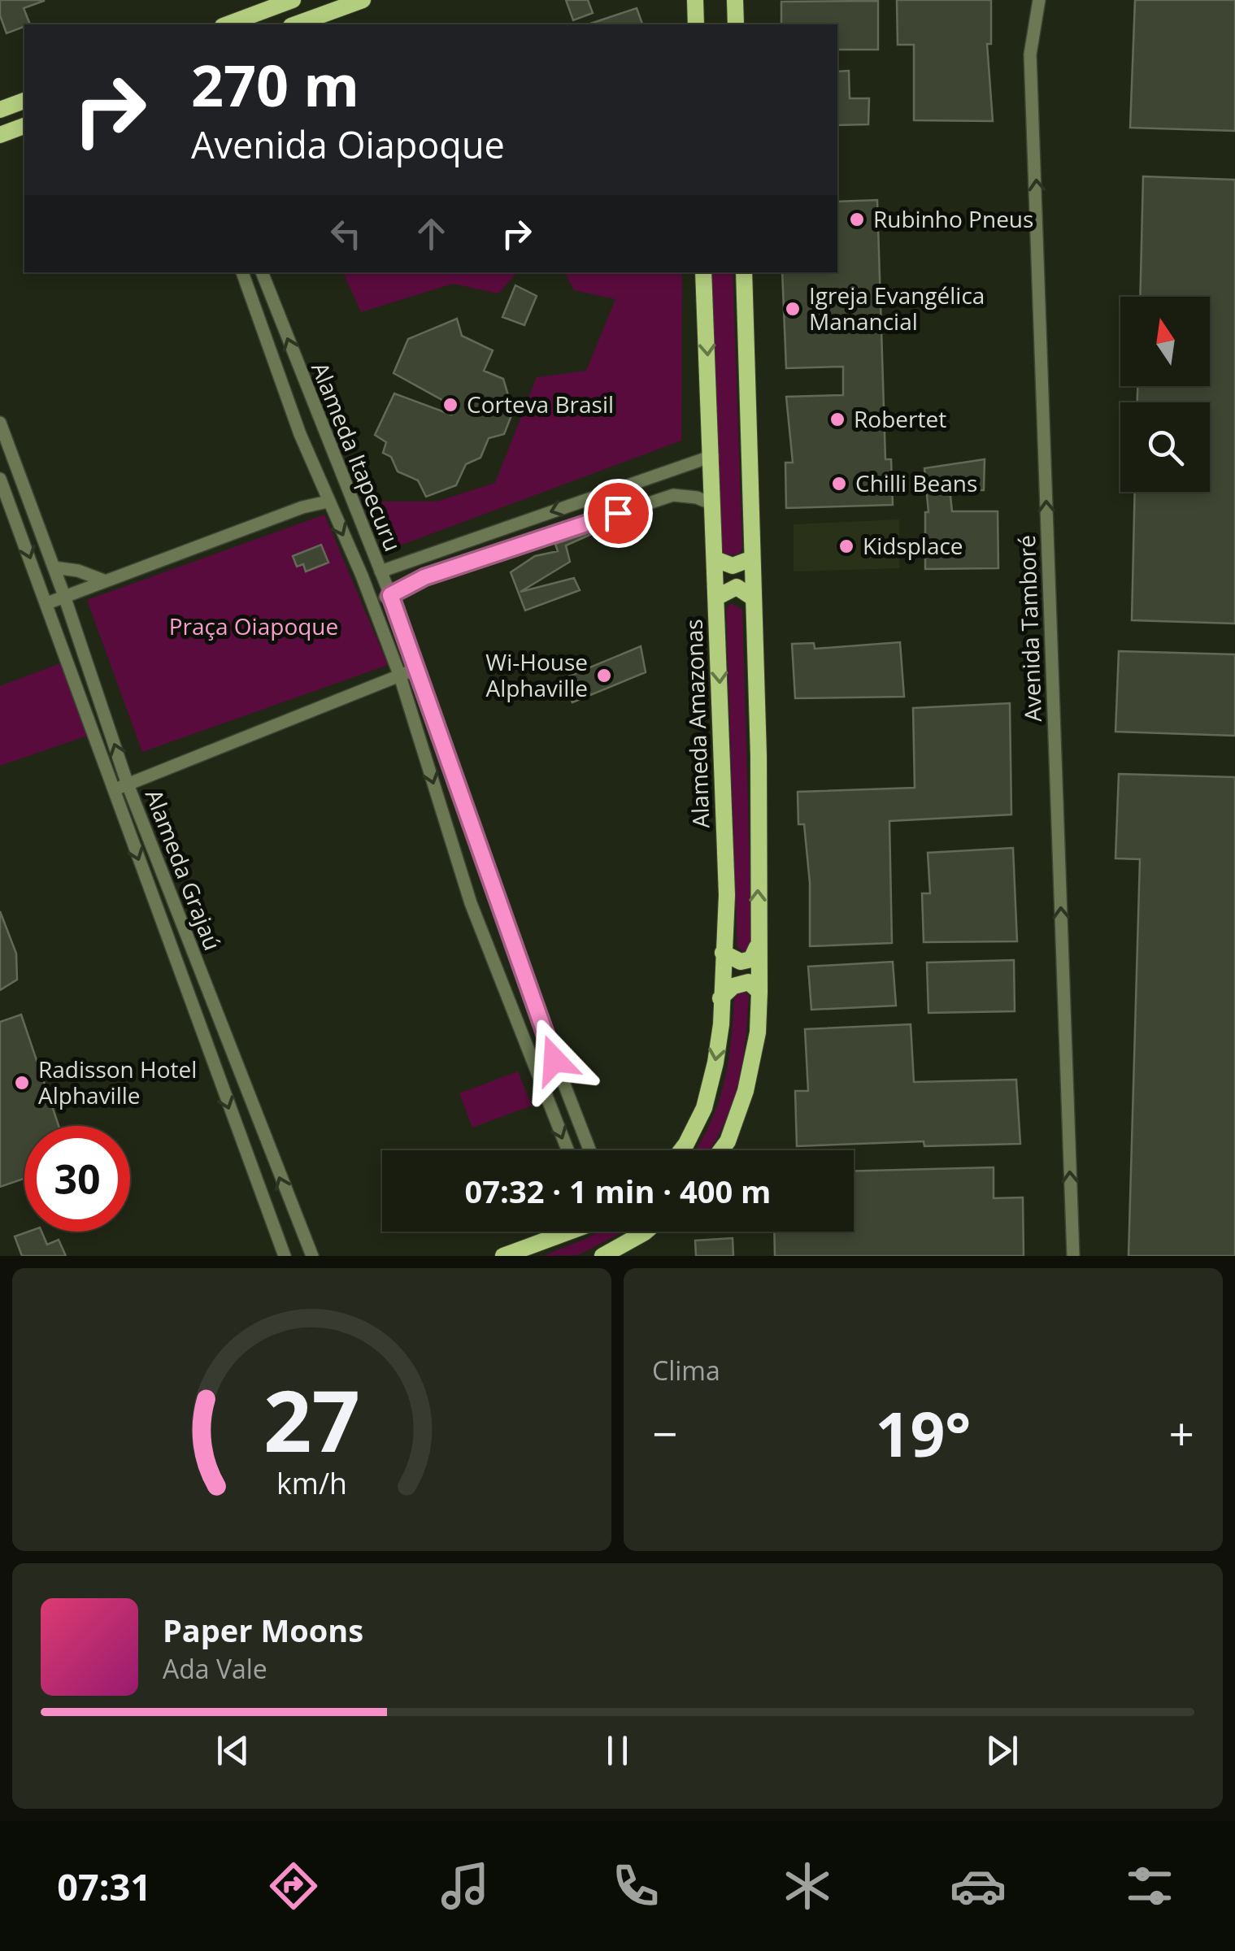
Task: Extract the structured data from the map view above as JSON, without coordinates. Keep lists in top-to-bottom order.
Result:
{
  "streets": {
    "main road": ["Alameda Amazonas"],
    "street": ["Alameda Itapecuru", "Avenida Tamboré", "Alameda Grajaú"]
  },
  "one_way": ["Avenida Tamboré"],
  "parks": ["Praça Oiapoque"],
  "places": [
    "Rubinho Pneus",
    "Igreja Evangélica Manancial",
    "Corteva Brasil",
    "Robertet",
    "Chilli Beans",
    "Kidsplace",
    "Wi-House Alphaville",
    "Radisson Hotel Alphaville"
  ],
  "north": "top",
  "page": {
    "turn": ["270 m", "Avenida Oiapoque"],
    "limit": "30",
    "trip": "07:32 · 1 min · 400 m",
    "tile": "Clima",
    "heat": ["−", "19°", "+"],
    "song": ["Paper Moons", "Ada Vale"],
    "tabs": "07:31",
    "gauge": ["27", "km/h"]
  }
}
